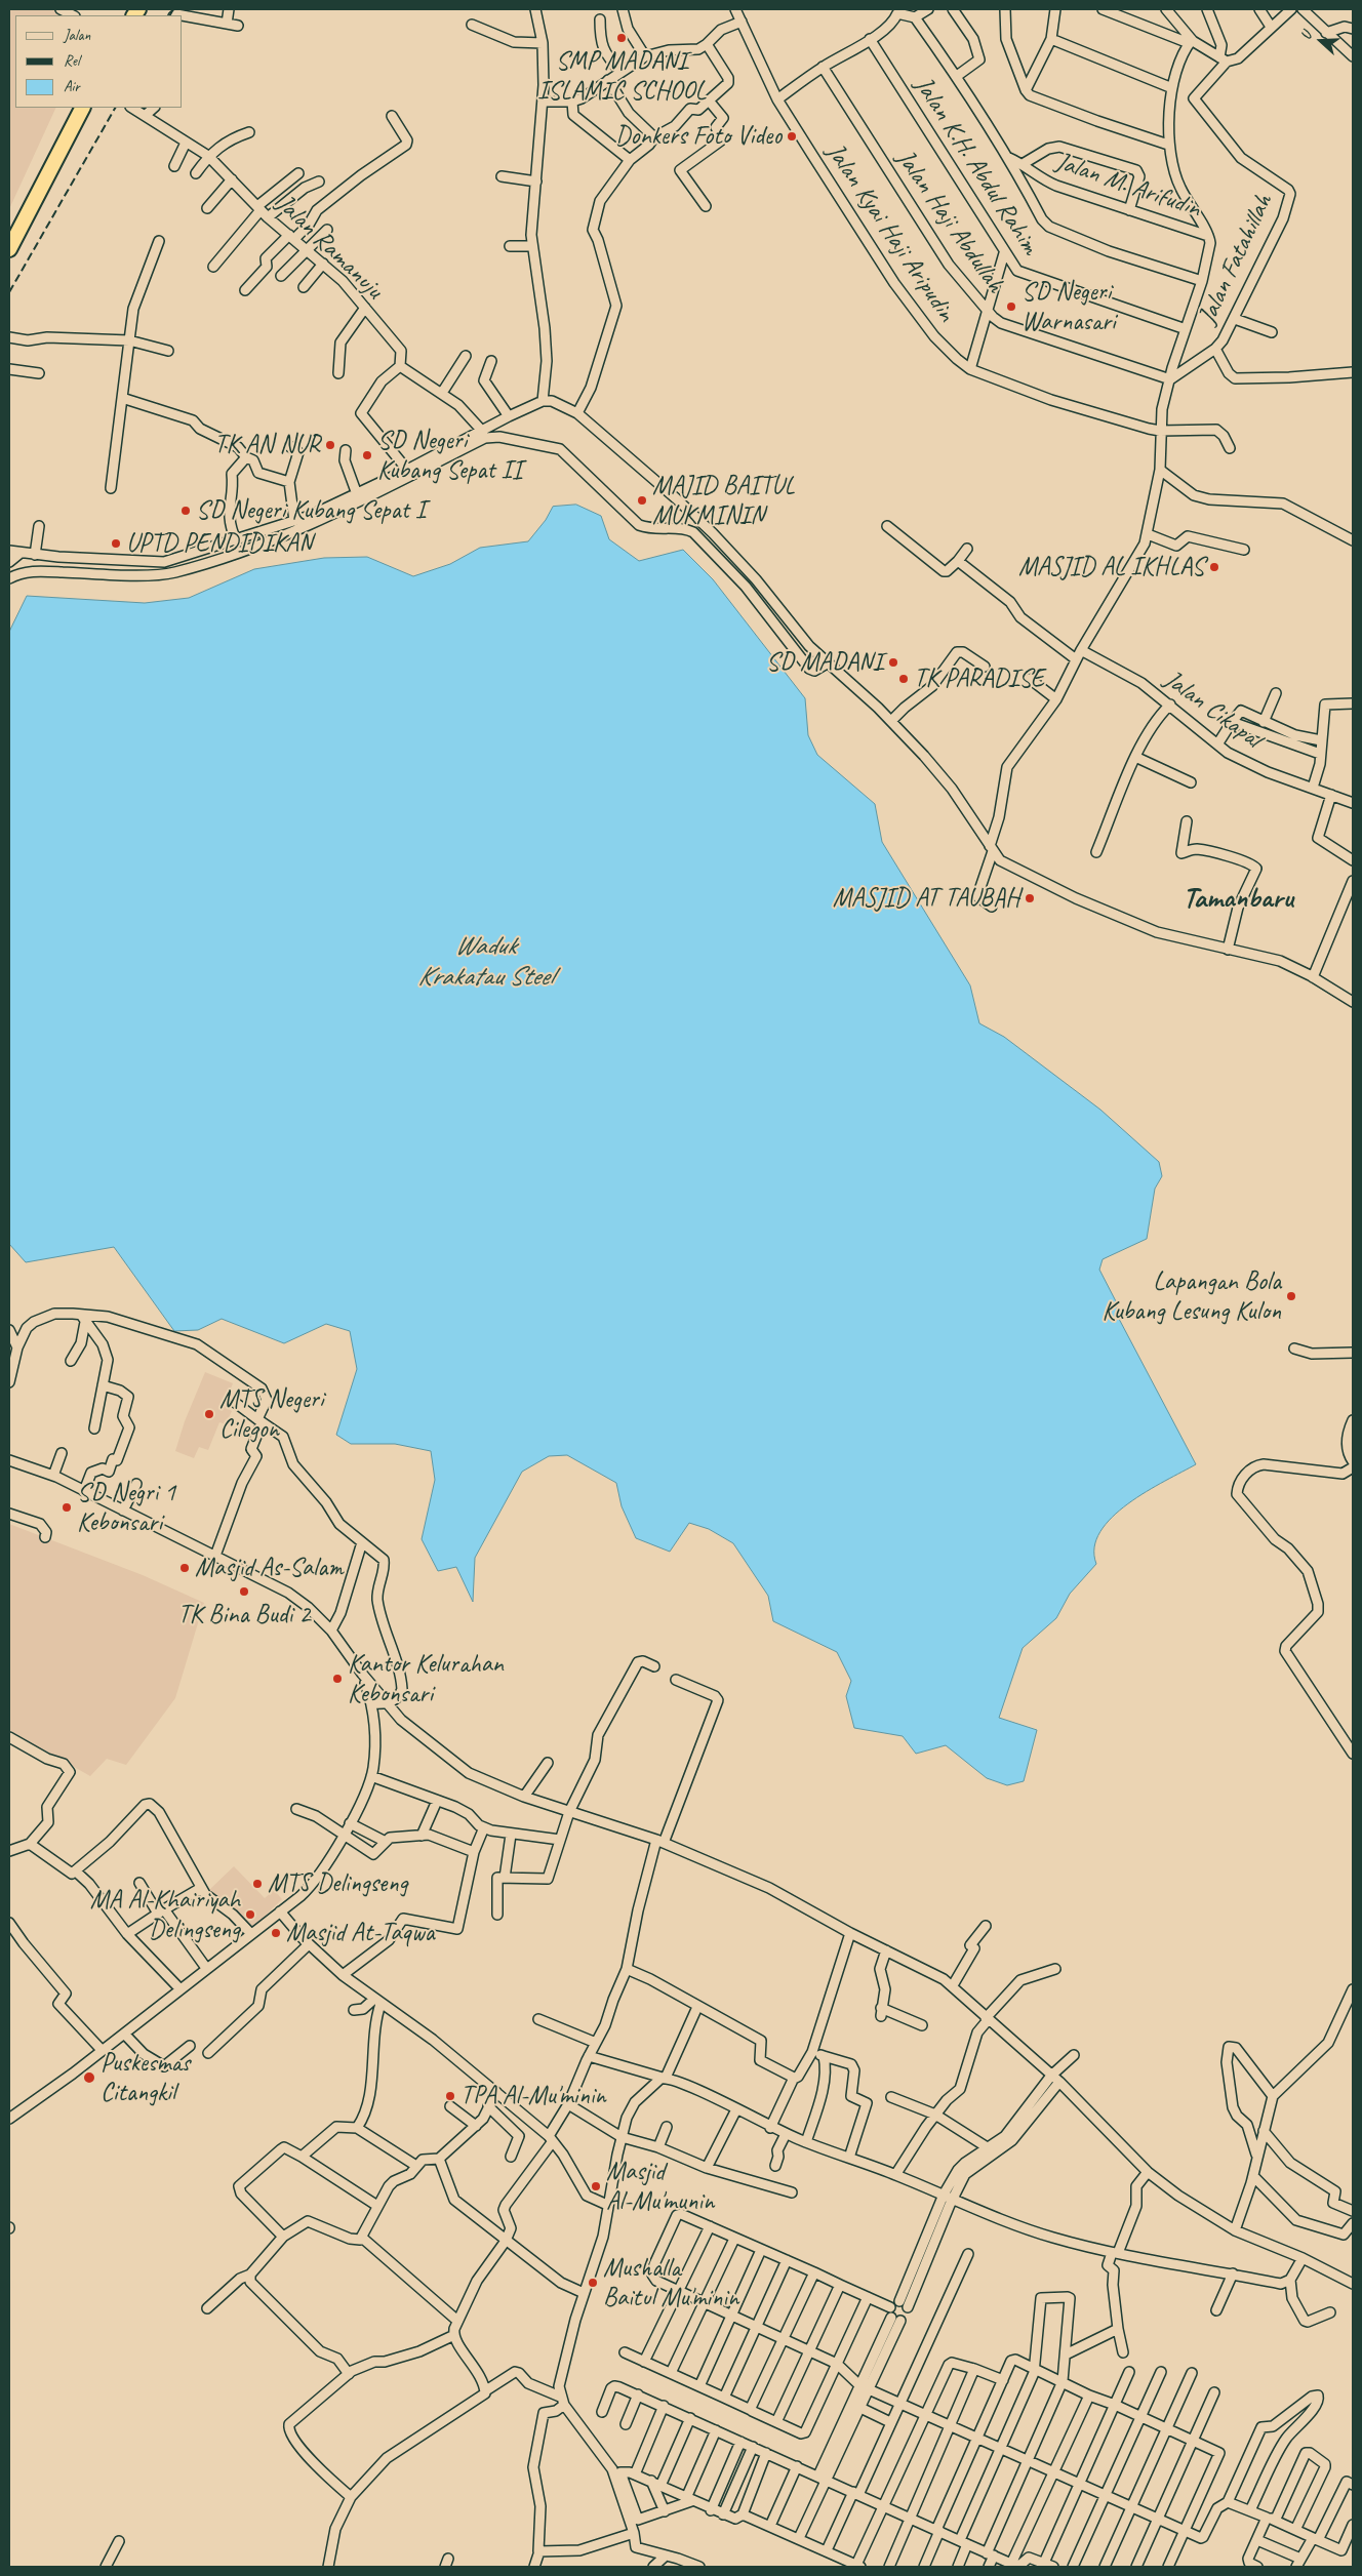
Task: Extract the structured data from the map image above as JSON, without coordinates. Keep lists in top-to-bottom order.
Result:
{
  "streets": {
    "street": [
      "Jalan K.H. Abdul Rahim",
      "Jalan M. Arifudin",
      "Jalan Haji Abdullah",
      "Jalan Kyai Haji Aripudin",
      "Jalan Ramanuju",
      "Jalan Fatahillah",
      "Jalan Cikapal"
    ]
  },
  "crossings": [
    ["Jalan Haji Abdullah", "Jalan Fatahillah"]
  ],
  "districts": ["Tamanbaru"],
  "water": ["Waduk Krakatau Steel"],
  "places": [
    "SMP MADANI ISLAMIC SCHOOL",
    "Donkers Foto Video",
    "SD Negeri Warnasari",
    "TK AN NUR",
    "SD Negeri Kubang Sepat II",
    "MAJID BAITUL MUKMININ",
    "SD Negeri Kubang Sepat I",
    "UPTD PENDIDIKAN",
    "MASJID AL IKHLAS",
    "SD MADANI",
    "TK PARADISE",
    "MASJID AT TAUBAH",
    "Lapangan Bola Kubang Lesung Kulon",
    "MTS Negeri Cilegon",
    "SD Negri 1 Kebonsari",
    "Masjid As-Salam",
    "TK Bina Budi 2",
    "Kantor Kelurahan Kebonsari",
    "MTS Delingseng",
    "MA Al-Khairiyah Delingseng",
    "Masjid At-Taqwa",
    "Puskesmas Citangkil",
    "TPA Al-Mu'minin",
    "Masjid Al-Mu'munin",
    "Mushalla Baitul Mu'minin"
  ],
  "legend": ["Jalan", "Rel", "Air"],
  "north": "left"
}
